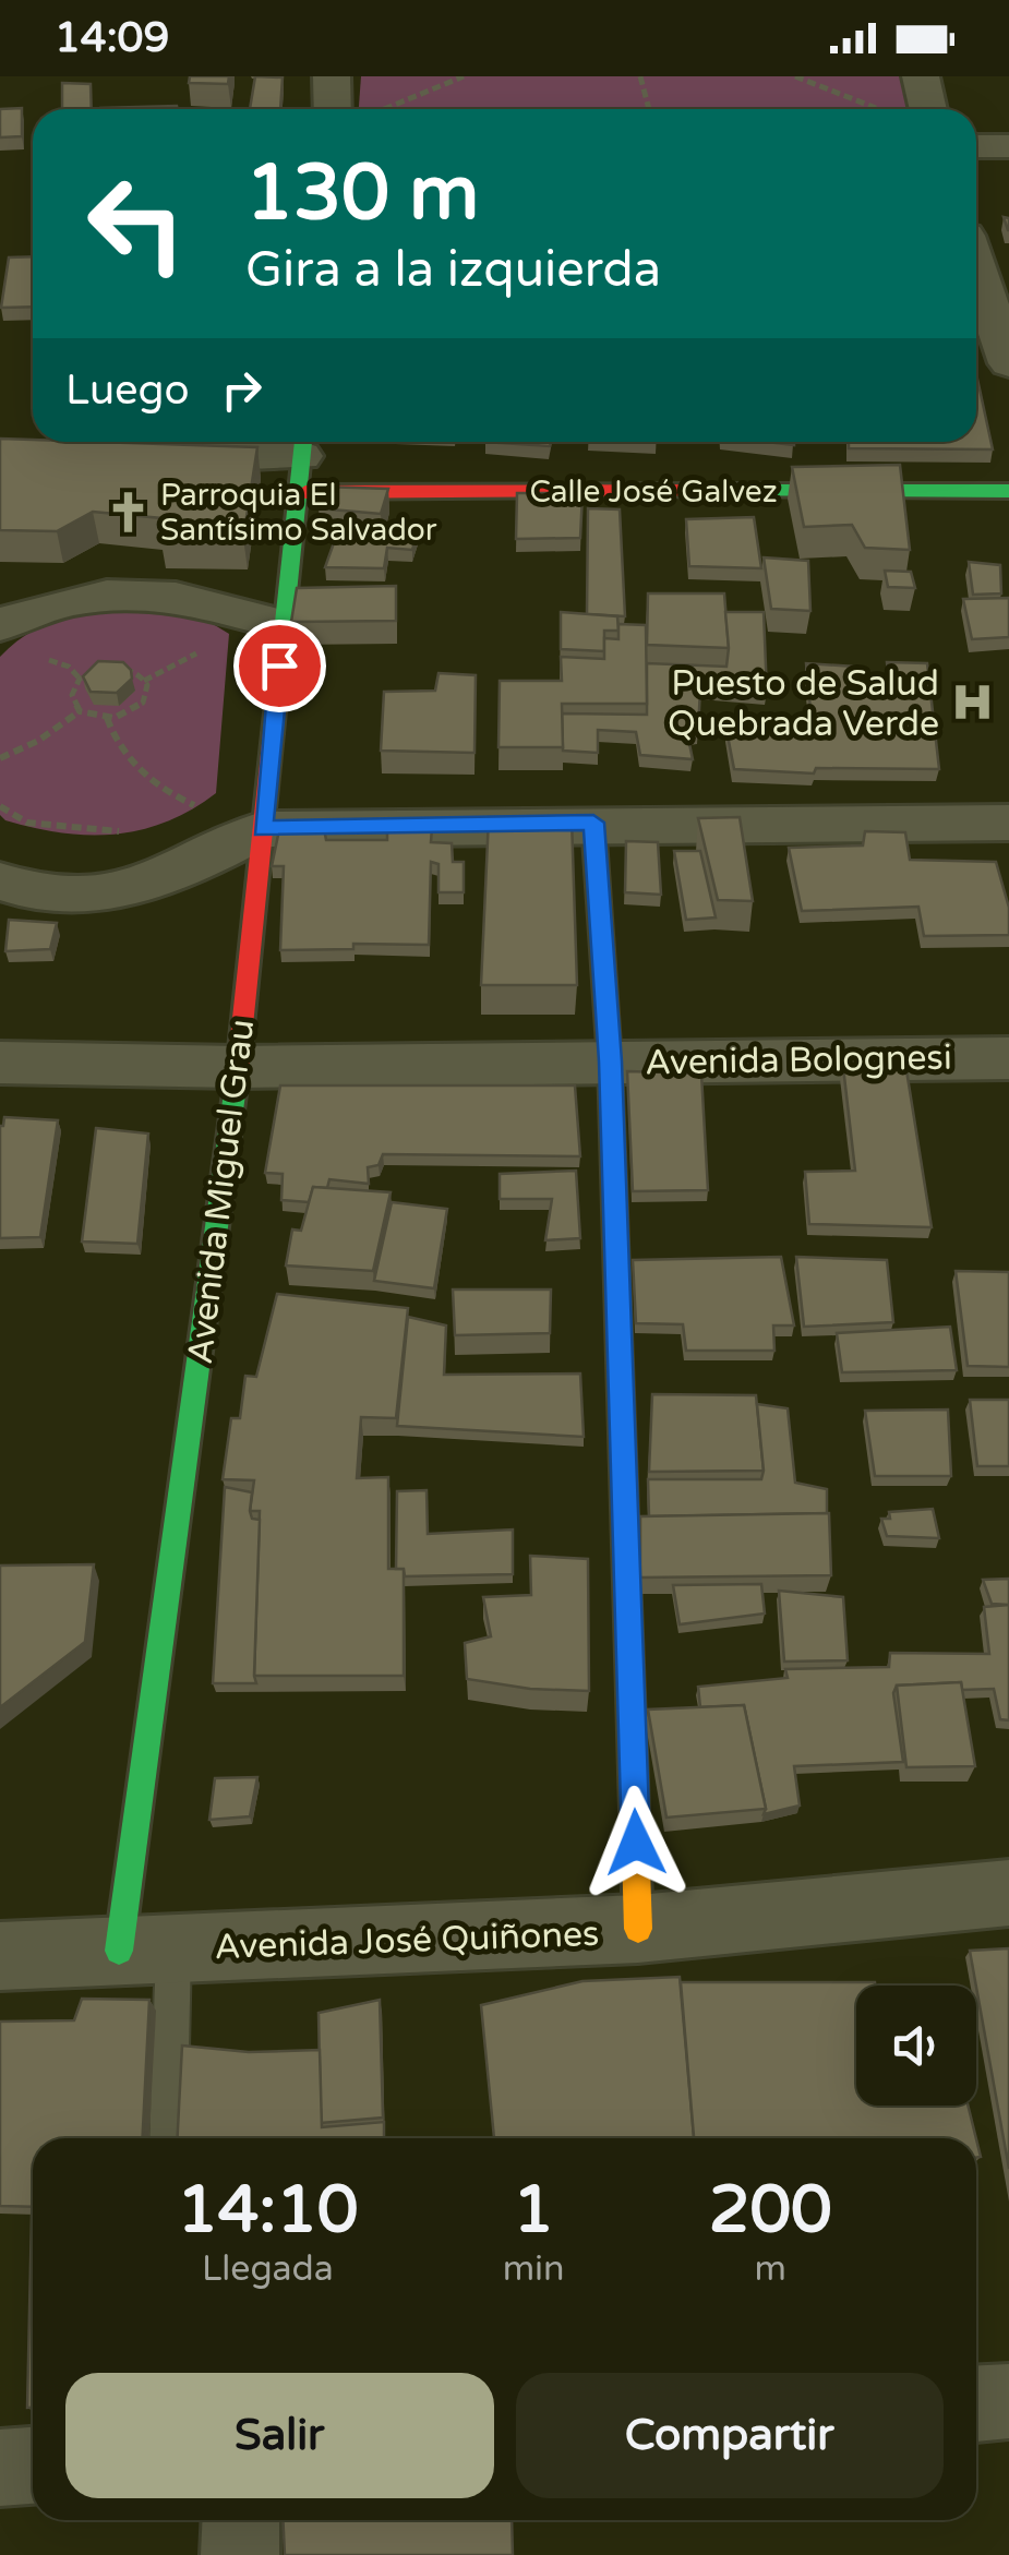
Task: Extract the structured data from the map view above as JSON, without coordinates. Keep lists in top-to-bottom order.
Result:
{
  "streets": {
    "street": [
      "Calle José Galvez",
      "Avenida Bolognesi",
      "Avenida Miguel Grau",
      "Avenida José Quiñones"
    ]
  },
  "crossings": [
    ["Calle José Galvez", "Avenida Miguel Grau"],
    ["Avenida Bolognesi", "Avenida Miguel Grau"],
    ["Avenida Miguel Grau", "Avenida José Quiñones"]
  ],
  "places": {
    "church": ["Parroquia El Santísimo Salvador"],
    "hospital": ["Puesto de Salud Quebrada Verde"]
  },
  "page": {
    "status": "14:09",
    "turn": ["130 m", "Gira a la izquierda"],
    "then": "Luego",
    "eta": [
      "14:10",
      "Llegada",
      "1",
      "min",
      "200",
      "m"
    ],
    "buttons": ["Salir", "Compartir"]
  }
}
